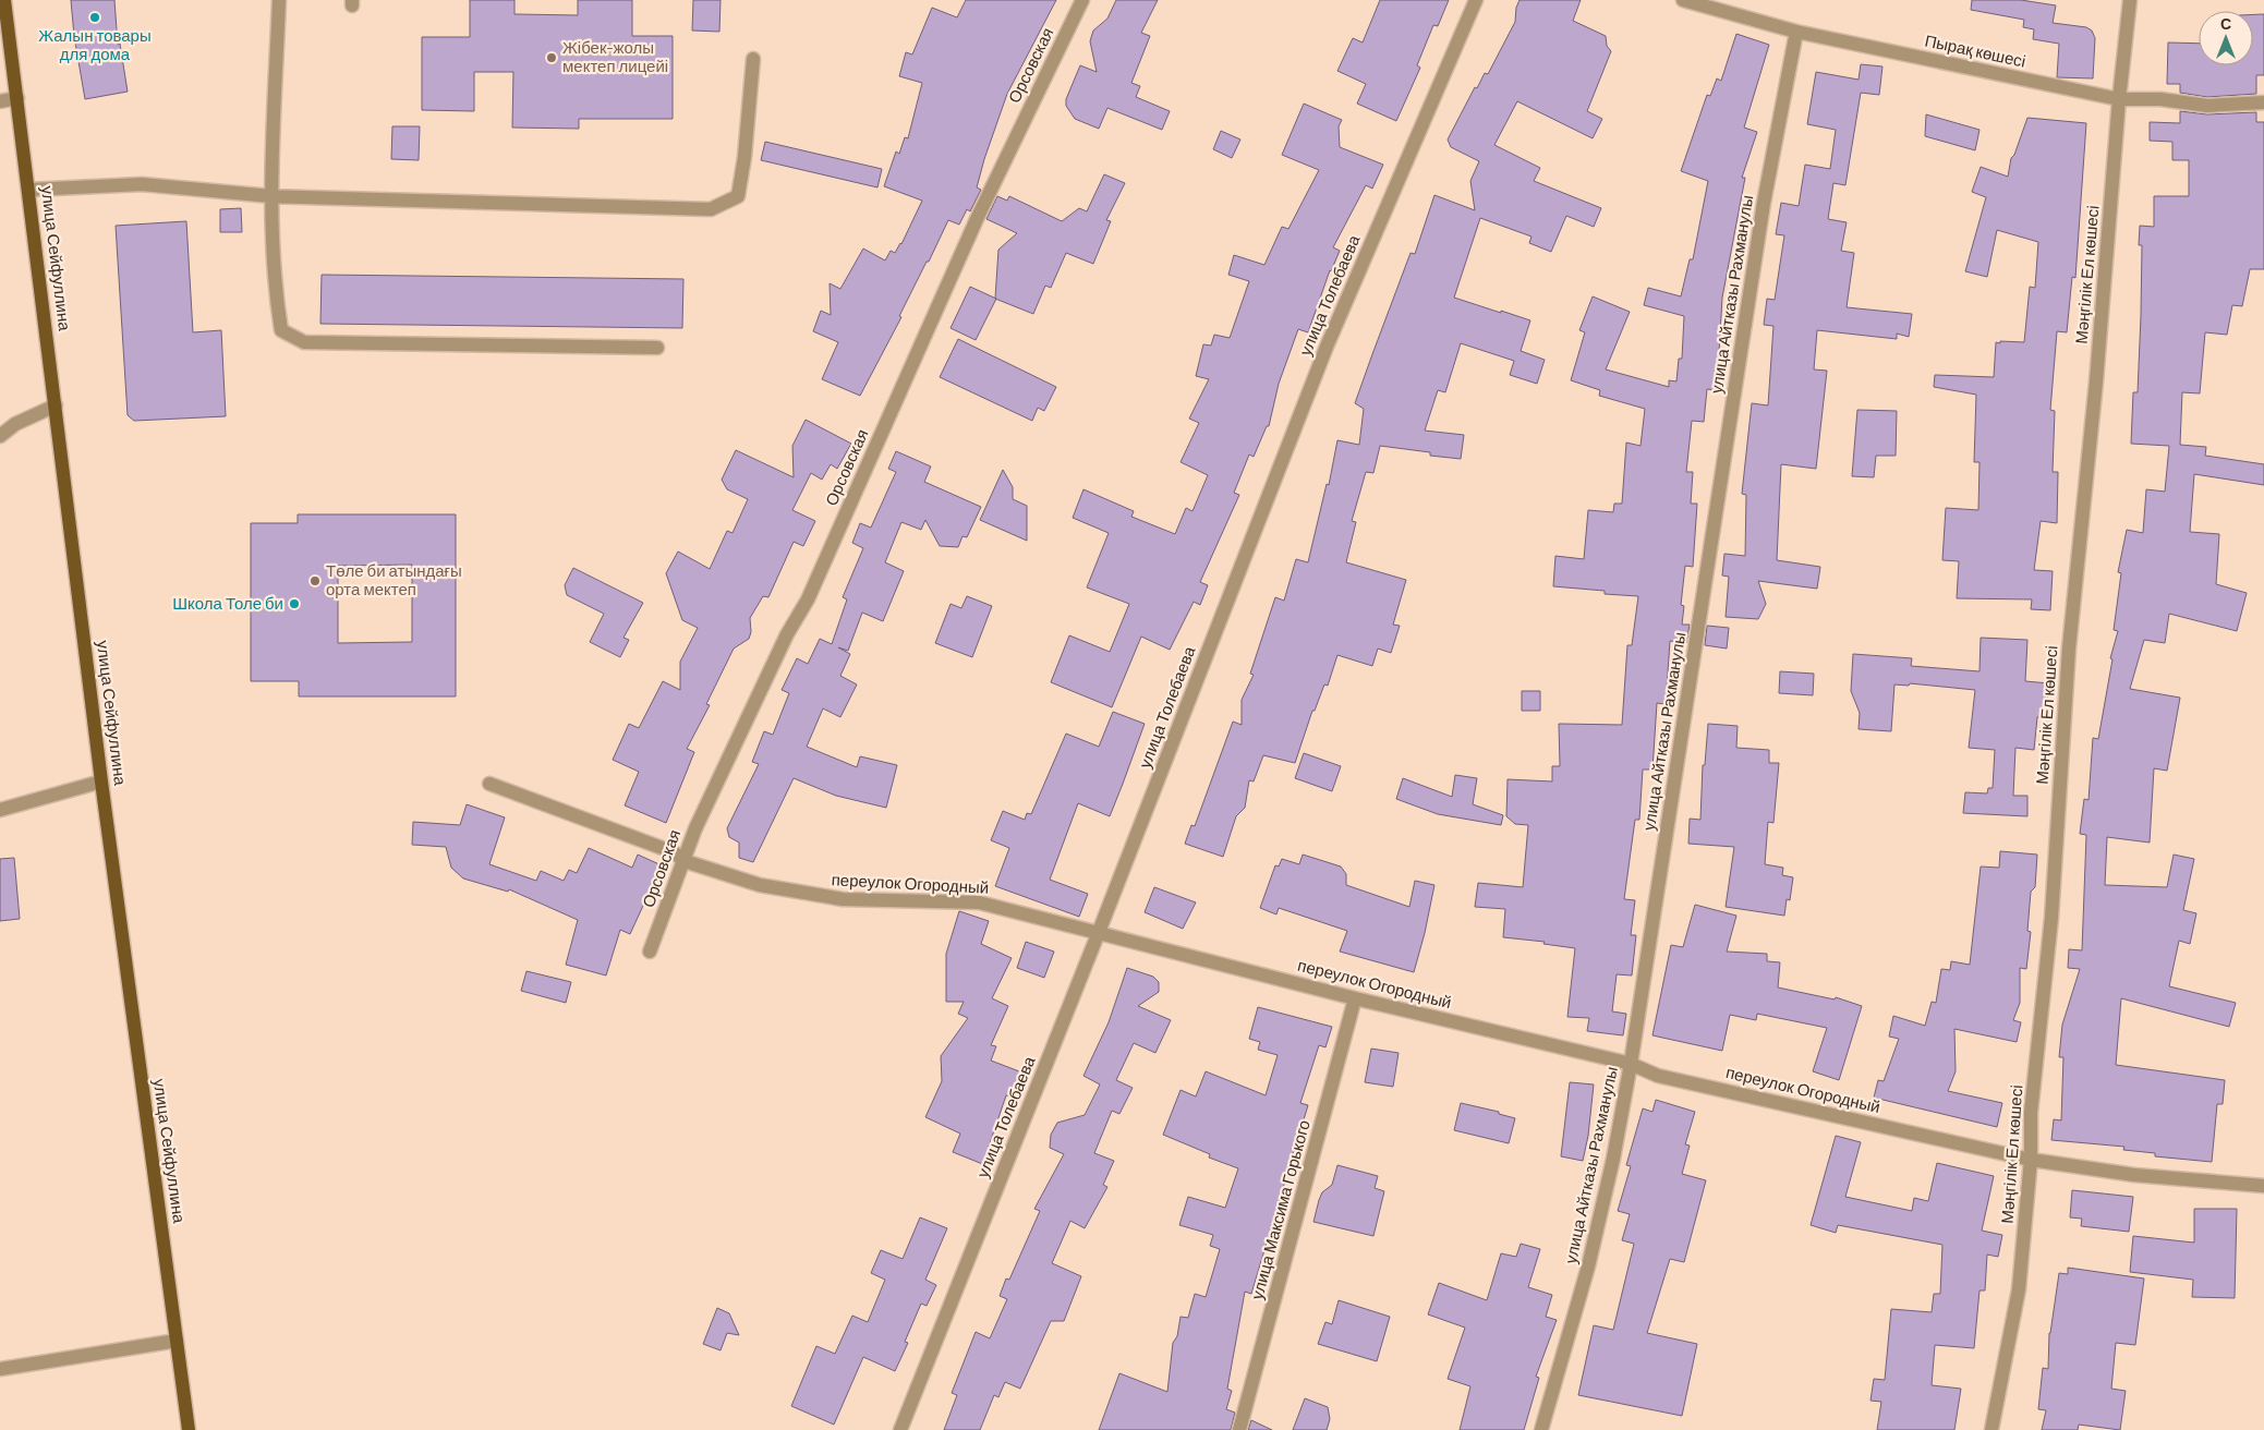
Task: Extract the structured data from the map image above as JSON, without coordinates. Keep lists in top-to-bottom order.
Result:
{
  "streets": {
    "main road": ["улица Сейфуллина"],
    "street": [
      "Пырақ көшесі",
      "Орсовская",
      "Мәңгілік Ел көшесі",
      "улица Айтказы Рахманулы",
      "улица Толебаева",
      "переулок Огородный",
      "улица Максима Горького"
    ]
  },
  "crossings": [
    ["Пырақ көшесі", "Мәңгілік Ел көшесі"],
    ["Пырақ көшесі", "улица Айтказы Рахманулы"],
    ["Орсовская", "переулок Огородный"],
    ["Мәңгілік Ел көшесі", "переулок Огородный"],
    ["улица Айтказы Рахманулы", "переулок Огородный"],
    ["улица Толебаева", "переулок Огородный"],
    ["переулок Огородный", "улица Максима Горького"]
  ],
  "places": [
    "Жалын товары для дома",
    "Жібек-жолы мектеп лицейі",
    "Төле би атындағы орта мектеп",
    "Школа Толе би"
  ],
  "north": "top"
}
